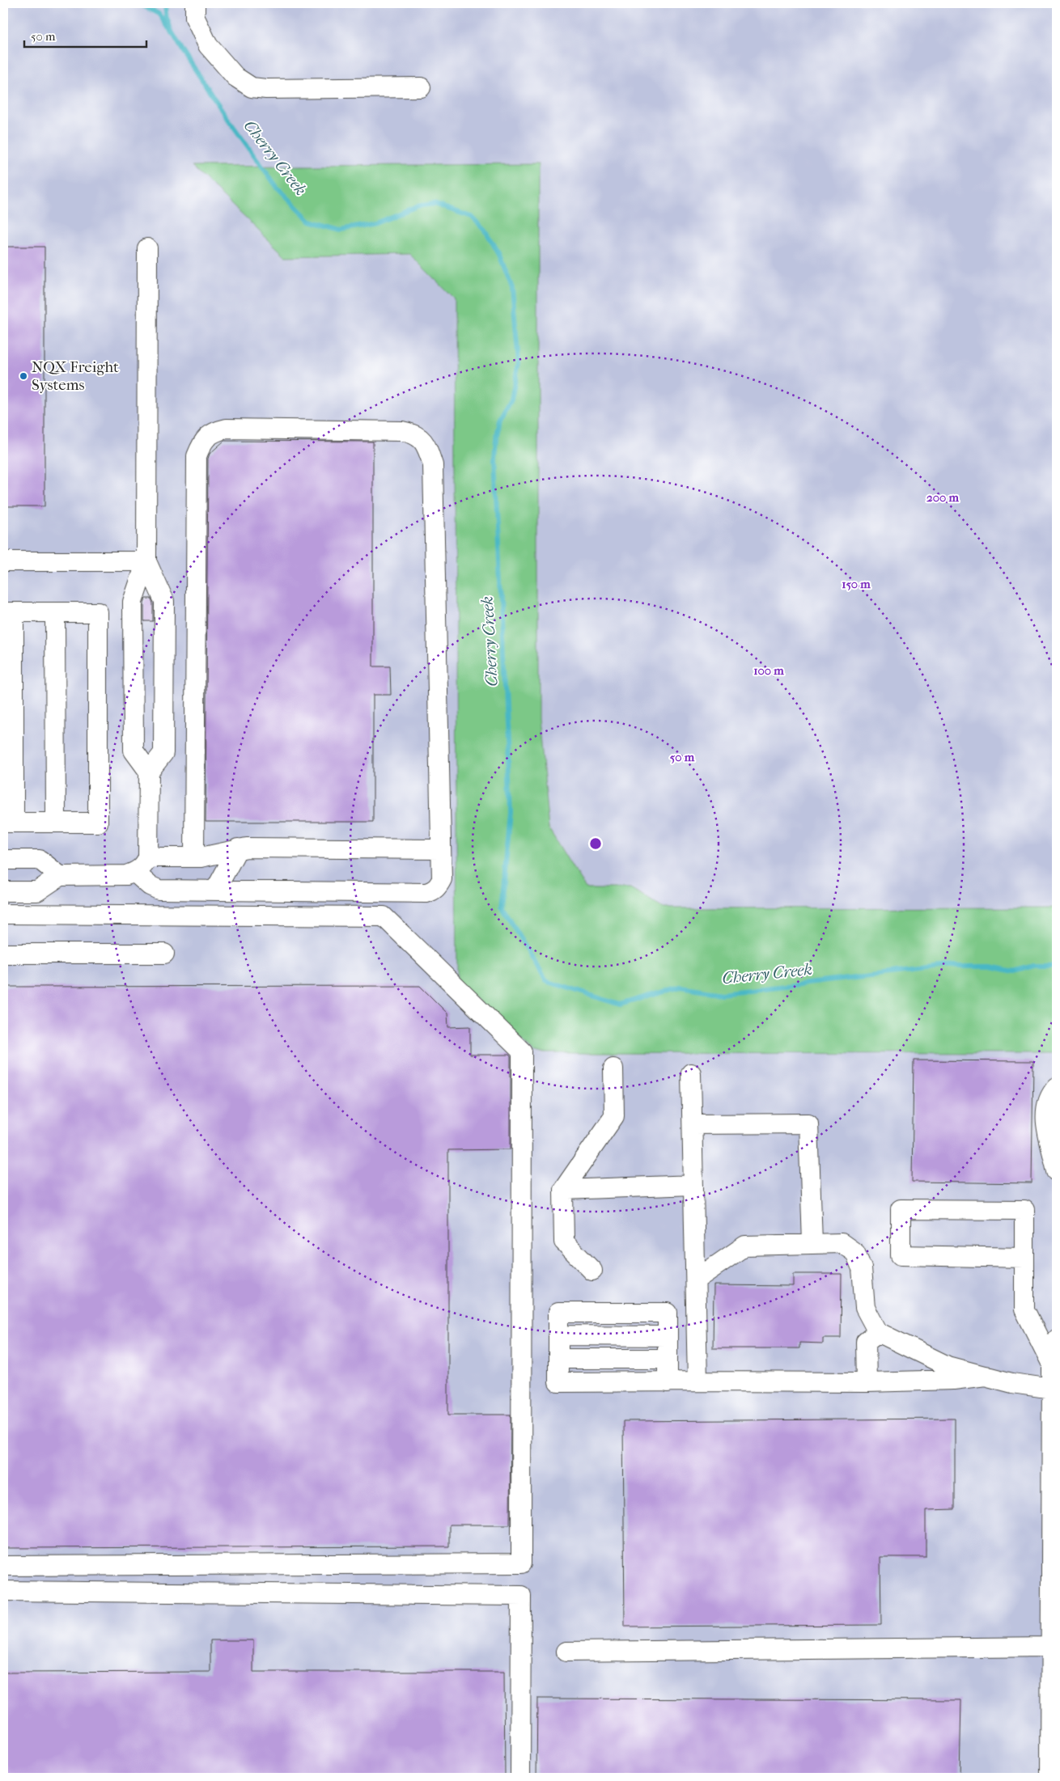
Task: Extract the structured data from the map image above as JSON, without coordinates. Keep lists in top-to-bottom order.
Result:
{
  "water": ["Cherry Creek"],
  "places": ["NQX Freight Systems"],
  "scale_bar": "50 m",
  "rings": [
    "200 m",
    "150 m",
    "100 m",
    "50 m"
  ]
}
